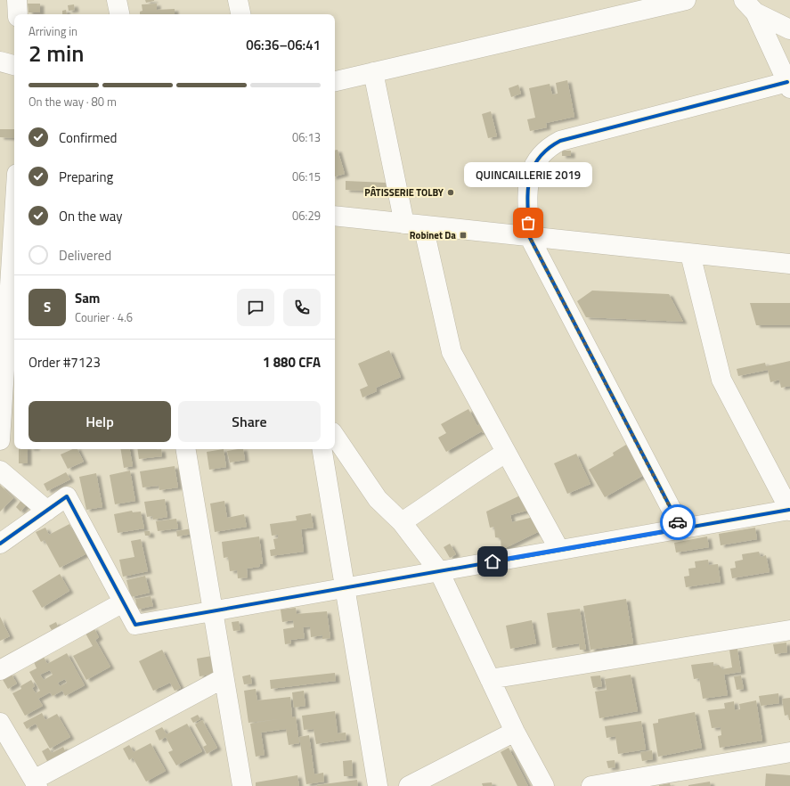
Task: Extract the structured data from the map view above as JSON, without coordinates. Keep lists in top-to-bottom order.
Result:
{
  "places": {
    "other": ["PÂTISSERIE TOLBY", "QUINCAILLERIE 2019"],
    "transit": ["Robinet Da"]
  },
  "page": {
    "heading": ["2 min", "Arriving in", "06:36–06:41"],
    "panel": [
      "Sam",
      "Courier · 4.6",
      "Order #7123",
      "1 880 CFA"
    ],
    "bar": "On the way · 80 m",
    "list": [
      ["Confirmed", "06:13"],
      ["Preparing", "06:15"],
      ["On the way", "06:29"],
      "Delivered"
    ],
    "bubble": "QUINCAILLERIE 2019",
    "round": "S",
    "buttons": ["Help", "Share"]
  }
}
